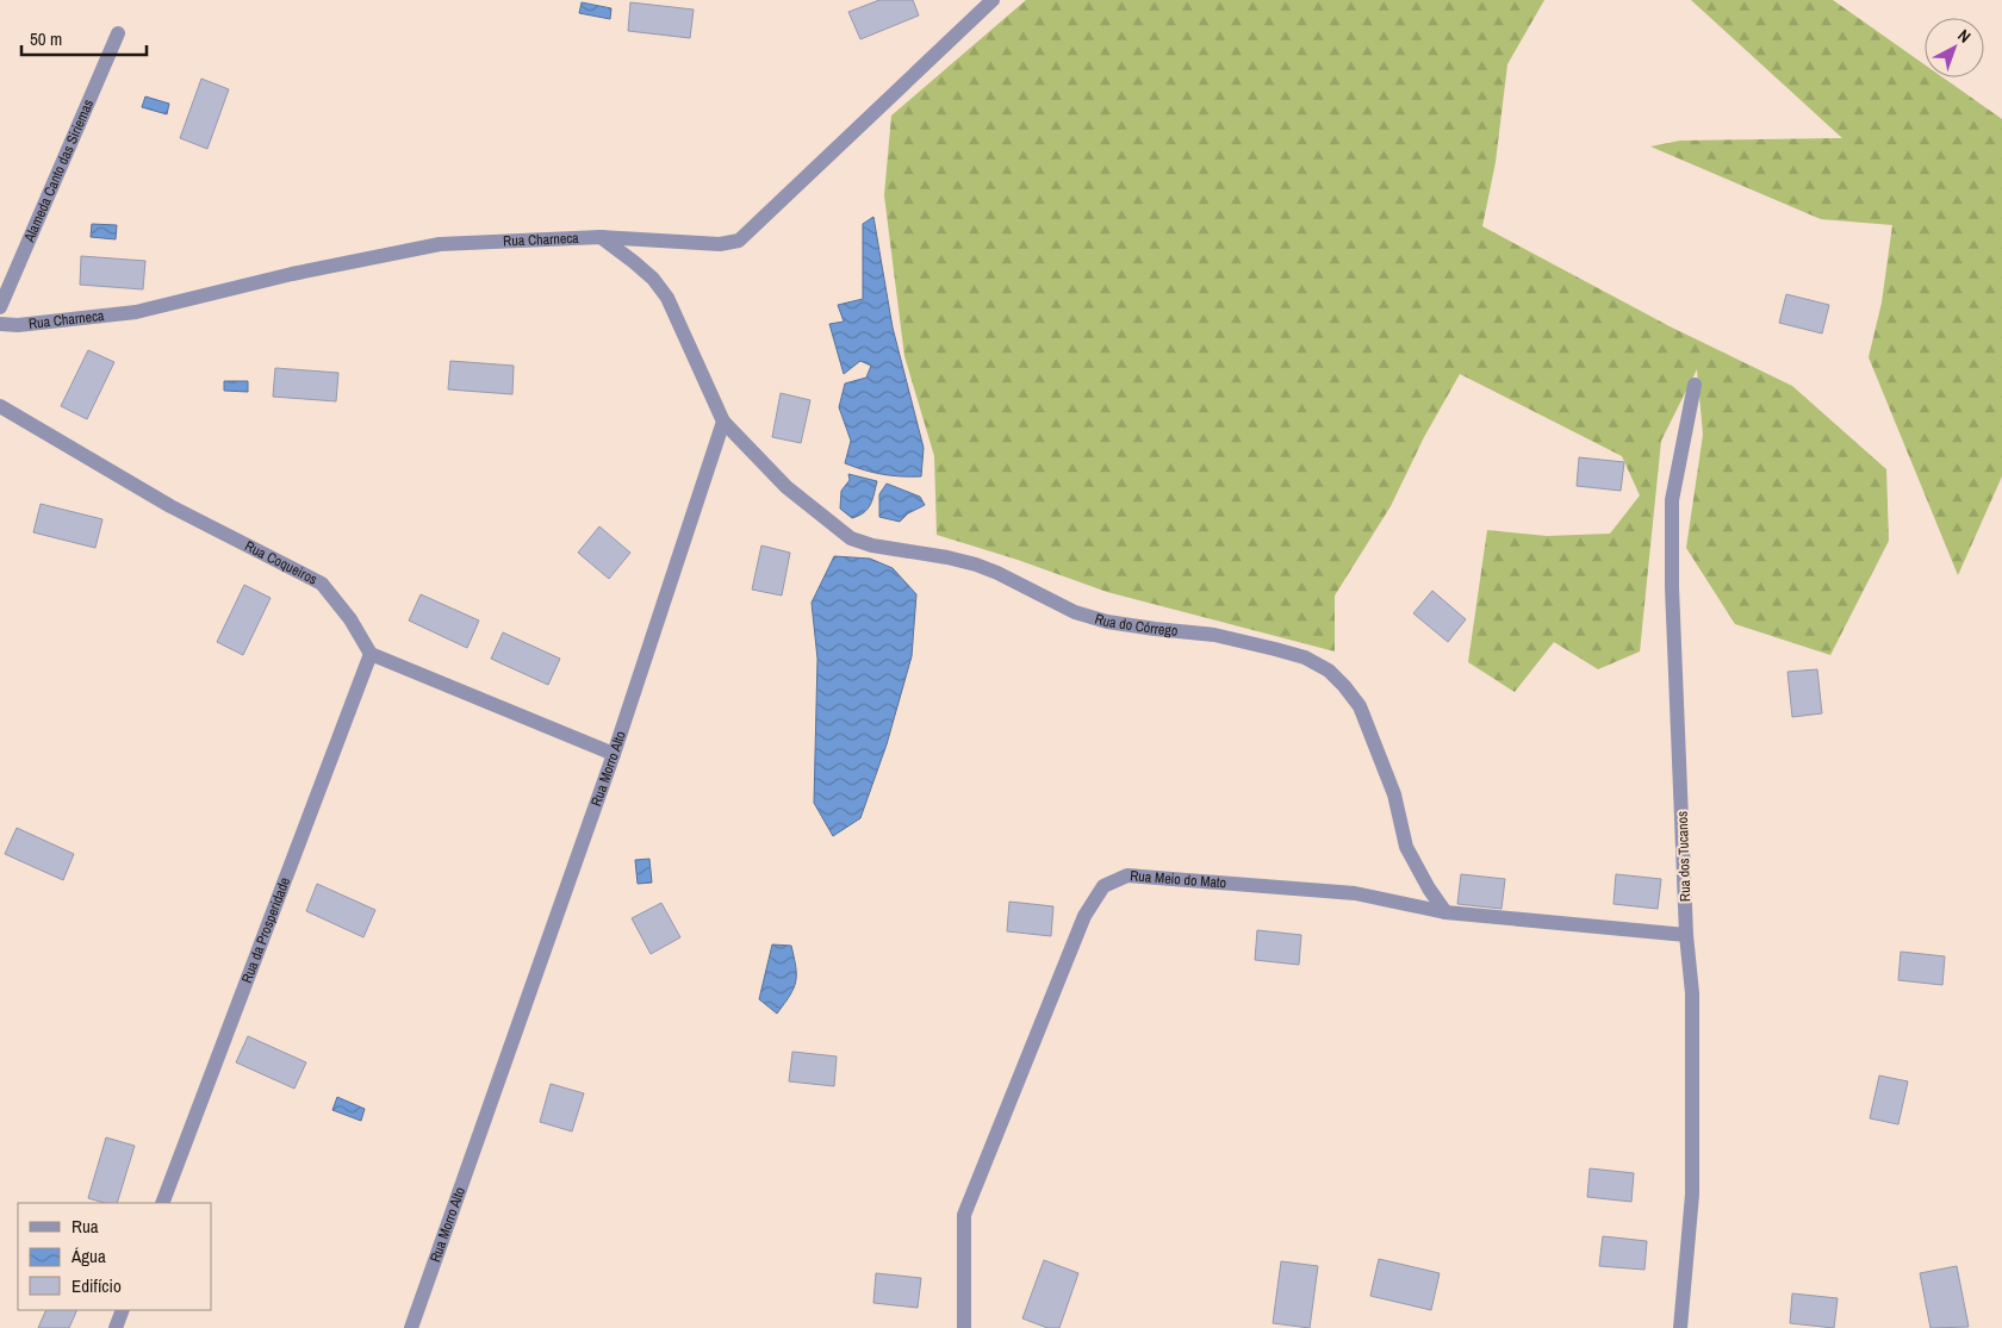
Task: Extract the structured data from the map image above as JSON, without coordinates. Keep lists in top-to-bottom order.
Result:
{
  "streets": {
    "street": [
      "Alameda Canto das Siriemas",
      "Rua Charneca",
      "Rua Coqueiros",
      "Rua do Córrego",
      "Rua Morro Alto",
      "Rua dos Tucanos",
      "Rua Meio do Mato",
      "Rua da Prosperidade"
    ]
  },
  "crossings": [
    ["Rua Coqueiros", "Rua da Prosperidade"],
    ["Rua do Córrego", "Rua Morro Alto"],
    ["Rua do Córrego", "Rua Meio do Mato"],
    ["Rua dos Tucanos", "Rua Meio do Mato"]
  ],
  "legend": ["Rua", "Água", "Edifício"],
  "scale_bar": "50 m",
  "north": "top right"
}
